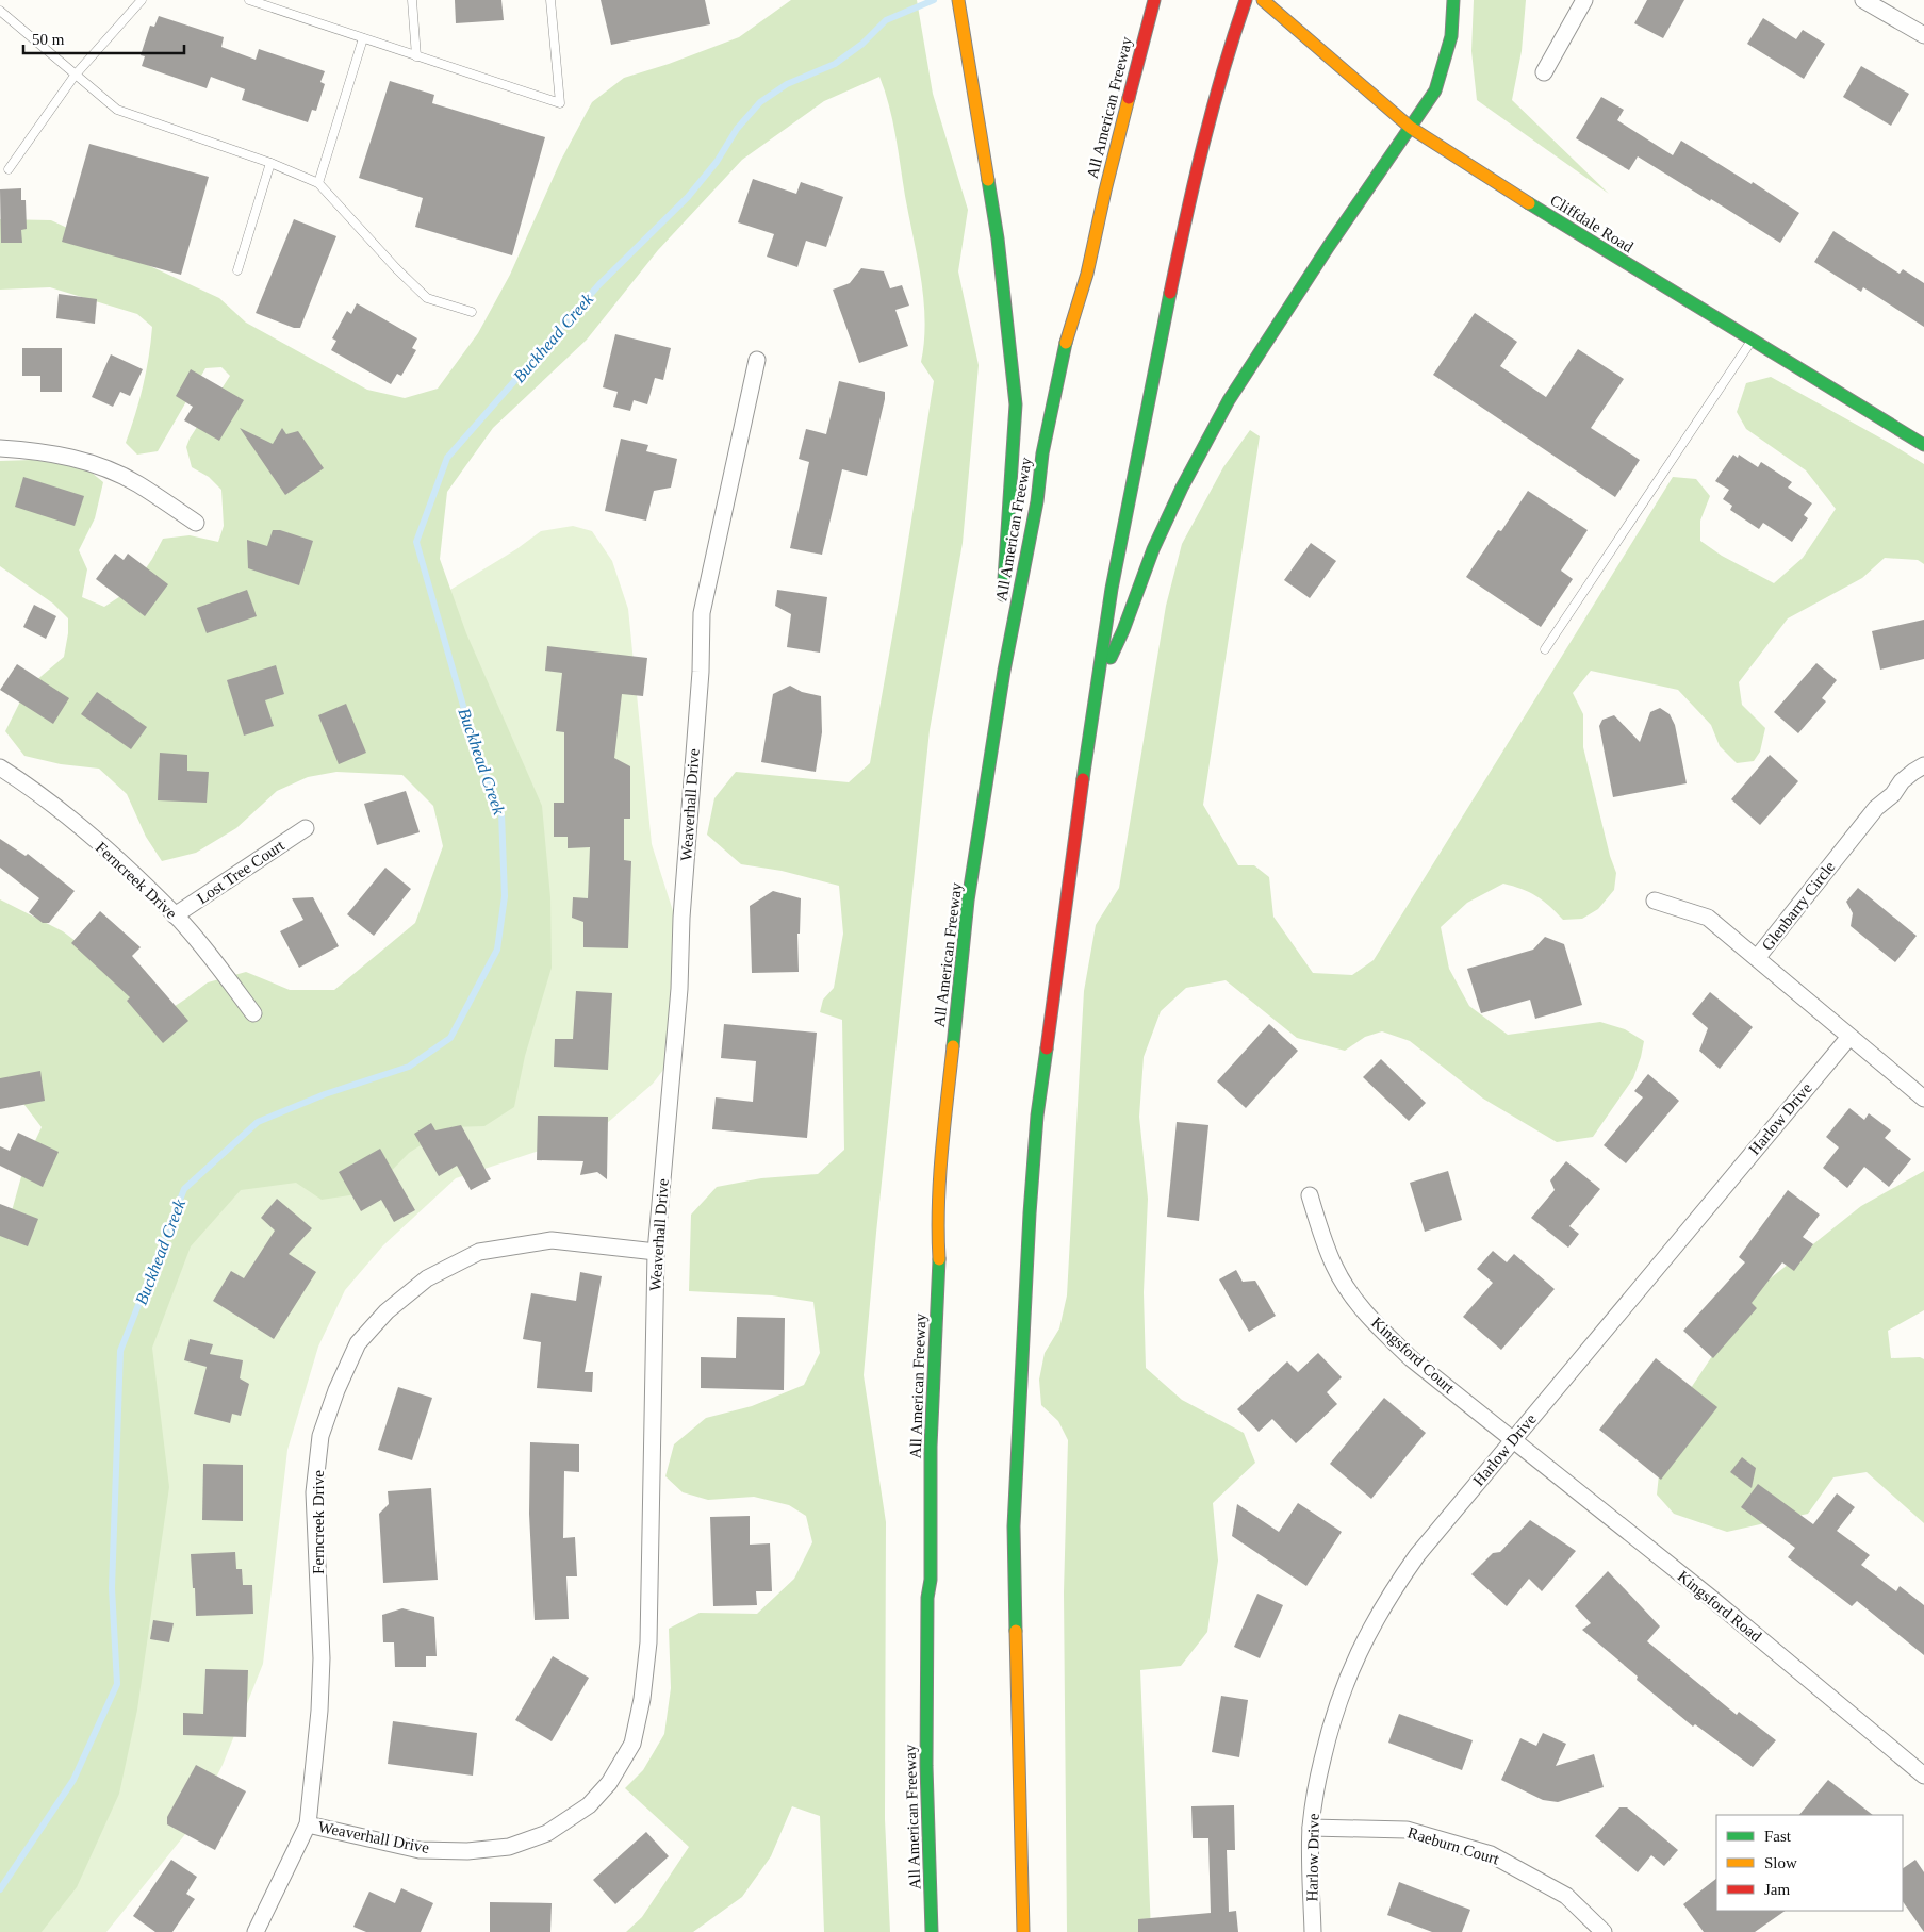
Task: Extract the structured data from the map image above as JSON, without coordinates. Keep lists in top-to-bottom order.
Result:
{
  "streets": {
    "main road": ["All American Freeway", "Cliffdale Road"],
    "street": [
      "Weaverhall Drive",
      "Lost Tree Court",
      "Ferncreek Drive",
      "Glenbarry Circle",
      "Harlow Drive",
      "Kingsford Court",
      "Kingsford Road",
      "Raeburn Court"
    ]
  },
  "crossings": [
    ["Weaverhall Drive", "Ferncreek Drive"],
    ["Lost Tree Court", "Ferncreek Drive"],
    ["Glenbarry Circle", "Harlow Drive"],
    ["Harlow Drive", "Kingsford Court"],
    ["Harlow Drive", "Kingsford Road"],
    ["Harlow Drive", "Raeburn Court"],
    ["Kingsford Court", "Kingsford Road"]
  ],
  "water": ["Buckhead Creek"],
  "legend": ["Fast", "Slow", "Jam"],
  "scale_bar": "50 m"
}
